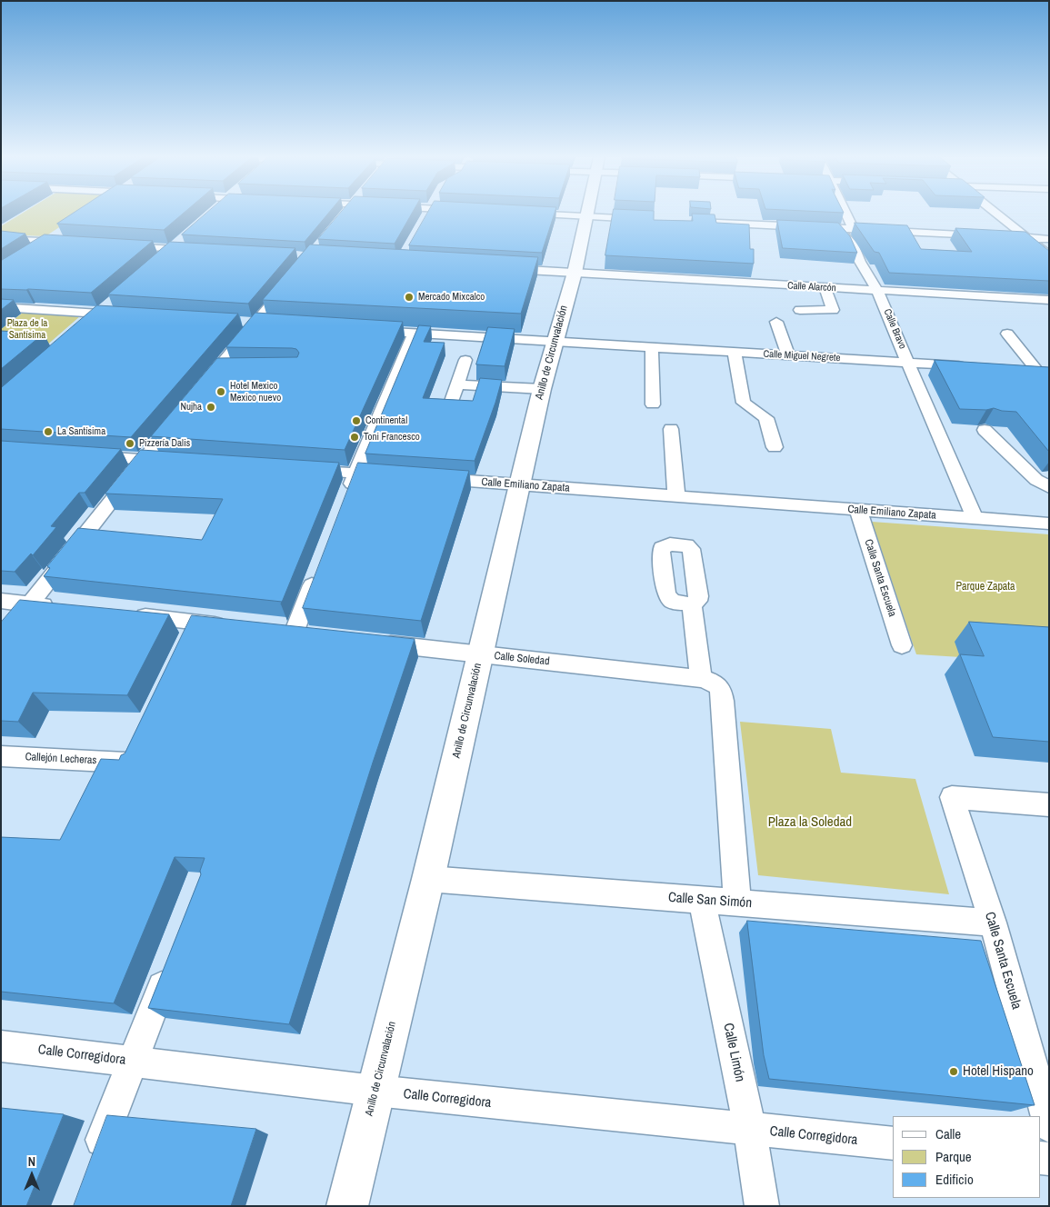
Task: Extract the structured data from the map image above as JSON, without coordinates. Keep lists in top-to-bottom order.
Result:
{
  "streets": {
    "main road": ["Anillo de Circunvalación"],
    "street": [
      "Calle Alarcón",
      "Calle Bravo",
      "Calle Miguel Negrete",
      "Calle Emiliano Zapata",
      "Calle Santa Escuela",
      "Calle Soledad",
      "Callejón Lecheras",
      "Calle San Simón",
      "Calle Limón",
      "Calle Corregidora"
    ]
  },
  "crossings": [
    ["Calle Alarcón", "Calle Bravo"],
    ["Calle Alarcón", "Anillo de Circunvalación"],
    ["Calle Bravo", "Calle Miguel Negrete"],
    ["Calle Bravo", "Calle Emiliano Zapata"],
    ["Anillo de Circunvalación", "Calle Miguel Negrete"],
    ["Anillo de Circunvalación", "Calle Emiliano Zapata"],
    ["Anillo de Circunvalación", "Calle Soledad"],
    ["Anillo de Circunvalación", "Calle San Simón"],
    ["Anillo de Circunvalación", "Calle Corregidora"],
    ["Calle Emiliano Zapata", "Calle Santa Escuela"],
    ["Calle Santa Escuela", "Calle San Simón"],
    ["Calle San Simón", "Calle Limón"],
    ["Calle Limón", "Calle Corregidora"]
  ],
  "parks": ["Plaza de la Santísima", "Parque Zapata", "Plaza la Soledad"],
  "places": [
    "Mercado Mixcalco",
    "Hotel Mexico Mexico nuevo",
    "Nujha",
    "Continental",
    "La Santísima",
    "Toni Francesco",
    "Pizzería Dalis",
    "Hotel Hispano"
  ],
  "legend": ["Calle", "Parque", "Edificio"],
  "north": "top"
}
